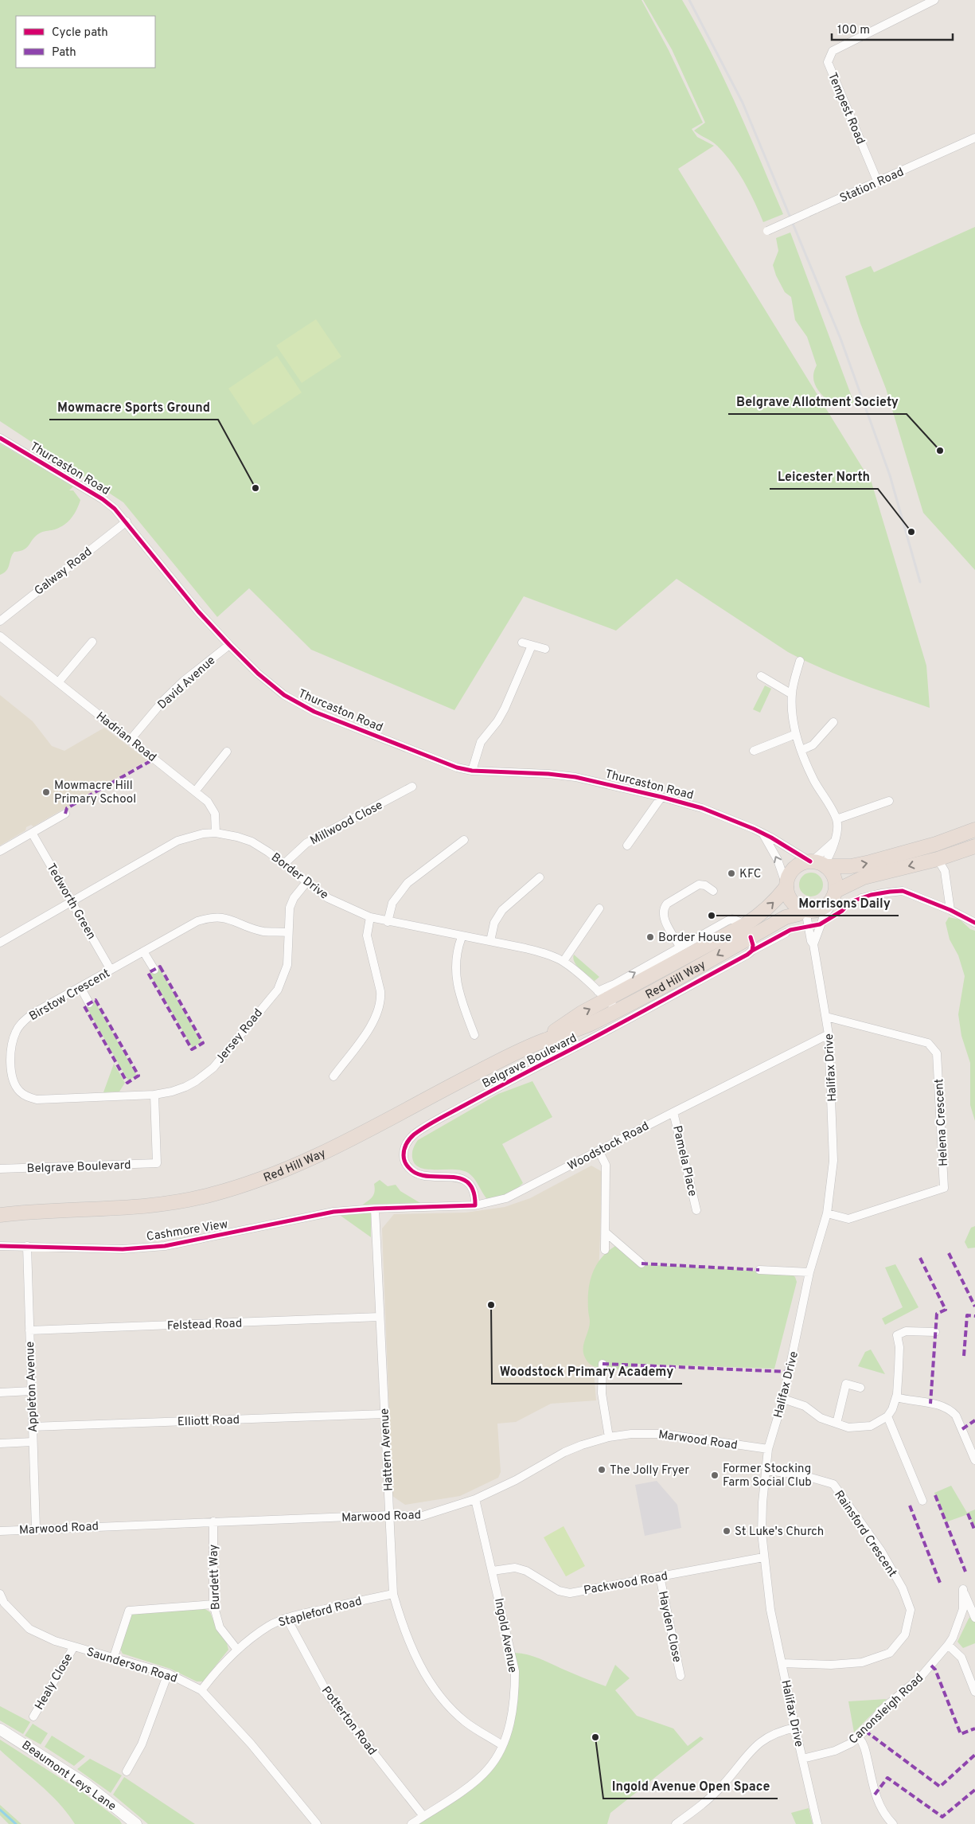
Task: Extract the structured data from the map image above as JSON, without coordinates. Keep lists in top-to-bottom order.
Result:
{
  "streets": {
    "highway": ["Red Hill Way"],
    "street": [
      "Tempest Road",
      "Station Road",
      "Thurcaston Road",
      "Galway Road",
      "David Avenue",
      "Hadrian Road",
      "Millwood Close",
      "Border Drive",
      "Tedworth Green",
      "Birstow Crescent",
      "Jersey Road",
      "Belgrave Boulevard",
      "Halifax Drive",
      "Helena Crescent",
      "Woodstock Road",
      "Pamela Place",
      "Cashmore View",
      "Felstead Road",
      "Appleton Avenue",
      "Elliott Road",
      "Marwood Road",
      "Hattern Avenue",
      "Rainsford Crescent",
      "Burdett Way",
      "Packwood Road",
      "Stapleford Road",
      "Hayden Close",
      "Ingold Avenue",
      "Saunderson Road",
      "Healy Close",
      "Canonsleigh Road",
      "Potterton Road",
      "Beaumont Leys Lane"
    ]
  },
  "crossings": [
    ["Tempest Road", "Station Road"],
    ["Thurcaston Road", "Galway Road"],
    ["Thurcaston Road", "David Avenue"],
    ["Thurcaston Road", "Red Hill Way"],
    ["Thurcaston Road", "Halifax Drive"],
    ["David Avenue", "Hadrian Road"],
    ["Hadrian Road", "Border Drive"],
    ["Millwood Close", "Border Drive"],
    ["Border Drive", "Tedworth Green"],
    ["Border Drive", "Red Hill Way"],
    ["Border Drive", "Jersey Road"],
    ["Tedworth Green", "Birstow Crescent"],
    ["Red Hill Way", "Belgrave Boulevard"],
    ["Red Hill Way", "Halifax Drive"],
    ["Birstow Crescent", "Jersey Road"],
    ["Birstow Crescent", "Belgrave Boulevard"],
    ["Jersey Road", "Belgrave Boulevard"],
    ["Belgrave Boulevard", "Woodstock Road"],
    ["Halifax Drive", "Helena Crescent"],
    ["Halifax Drive", "Woodstock Road"],
    ["Halifax Drive", "Marwood Road"],
    ["Halifax Drive", "Rainsford Crescent"],
    ["Halifax Drive", "Packwood Road"],
    ["Halifax Drive", "Canonsleigh Road"],
    ["Woodstock Road", "Pamela Place"],
    ["Woodstock Road", "Cashmore View"],
    ["Woodstock Road", "Hattern Avenue"],
    ["Cashmore View", "Appleton Avenue"],
    ["Cashmore View", "Hattern Avenue"],
    ["Felstead Road", "Appleton Avenue"],
    ["Felstead Road", "Hattern Avenue"],
    ["Appleton Avenue", "Elliott Road"],
    ["Appleton Avenue", "Marwood Road"],
    ["Elliott Road", "Hattern Avenue"],
    ["Marwood Road", "Hattern Avenue"],
    ["Marwood Road", "Burdett Way"],
    ["Marwood Road", "Ingold Avenue"],
    ["Hattern Avenue", "Stapleford Road"],
    ["Hattern Avenue", "Ingold Avenue"],
    ["Burdett Way", "Stapleford Road"],
    ["Packwood Road", "Hayden Close"],
    ["Packwood Road", "Ingold Avenue"],
    ["Stapleford Road", "Saunderson Road"],
    ["Stapleford Road", "Potterton Road"],
    ["Ingold Avenue", "Potterton Road"],
    ["Saunderson Road", "Healy Close"]
  ],
  "places": [
    "Belgrave Allotment Society",
    "Mowmacre Sports Ground",
    "Leicester North",
    "Mowmacre Hill Primary School",
    "KFC",
    "Morrisons Daily",
    "Border House",
    "Woodstock Primary Academy",
    "The Jolly Fryer",
    "Former Stocking Farm Social Club",
    "St Luke's Church",
    "Ingold Avenue Open Space"
  ],
  "legend": ["Cycle path", "Path"],
  "scale_bar": "100 m"
}
